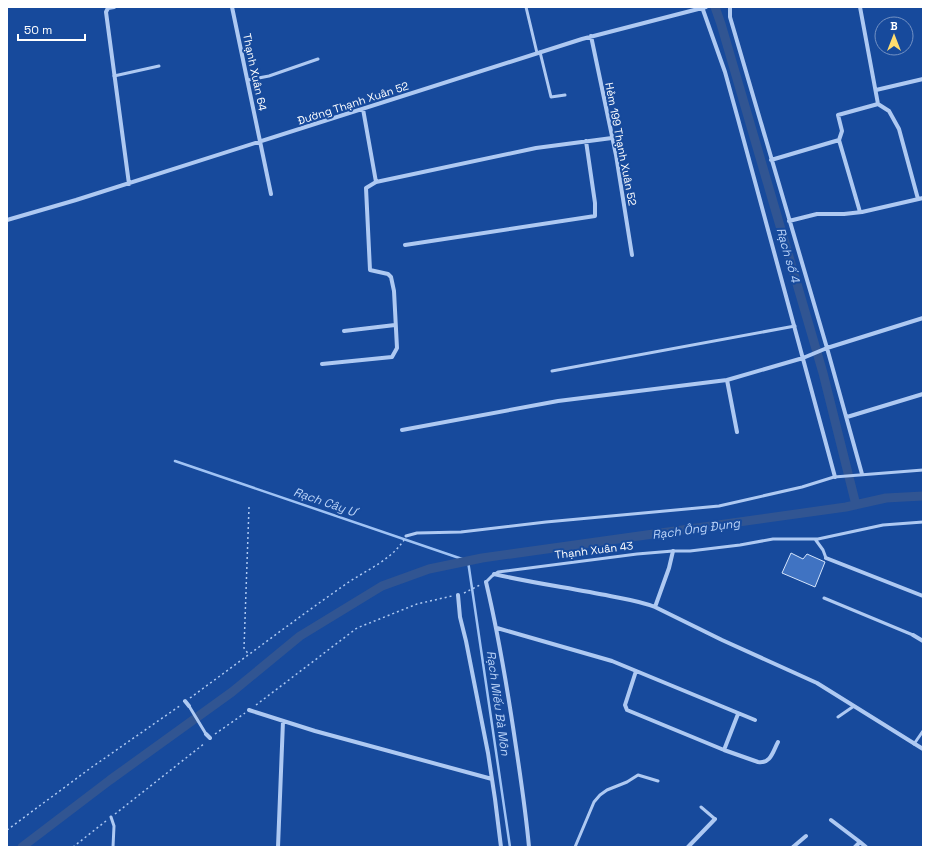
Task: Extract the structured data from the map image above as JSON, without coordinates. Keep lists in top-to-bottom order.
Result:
{
  "streets": {
    "street": ["Thạnh Xuân 64", "Đường Thạnh Xuân 52", "Hẻm 199 Thạnh Xuân 52"],
    "lane": ["Thạnh Xuân 43"]
  },
  "crossings": [
    ["Thạnh Xuân 64", "Đường Thạnh Xuân 52"],
    ["Đường Thạnh Xuân 52", "Hẻm 199 Thạnh Xuân 52"]
  ],
  "water": [
    "Rạch số 4",
    "Rạch Cây Ư",
    "Rạch Ông Đụng",
    "Rạch Miếu Bà Môn"
  ],
  "scale_bar": "50 m",
  "north": "top"
}
